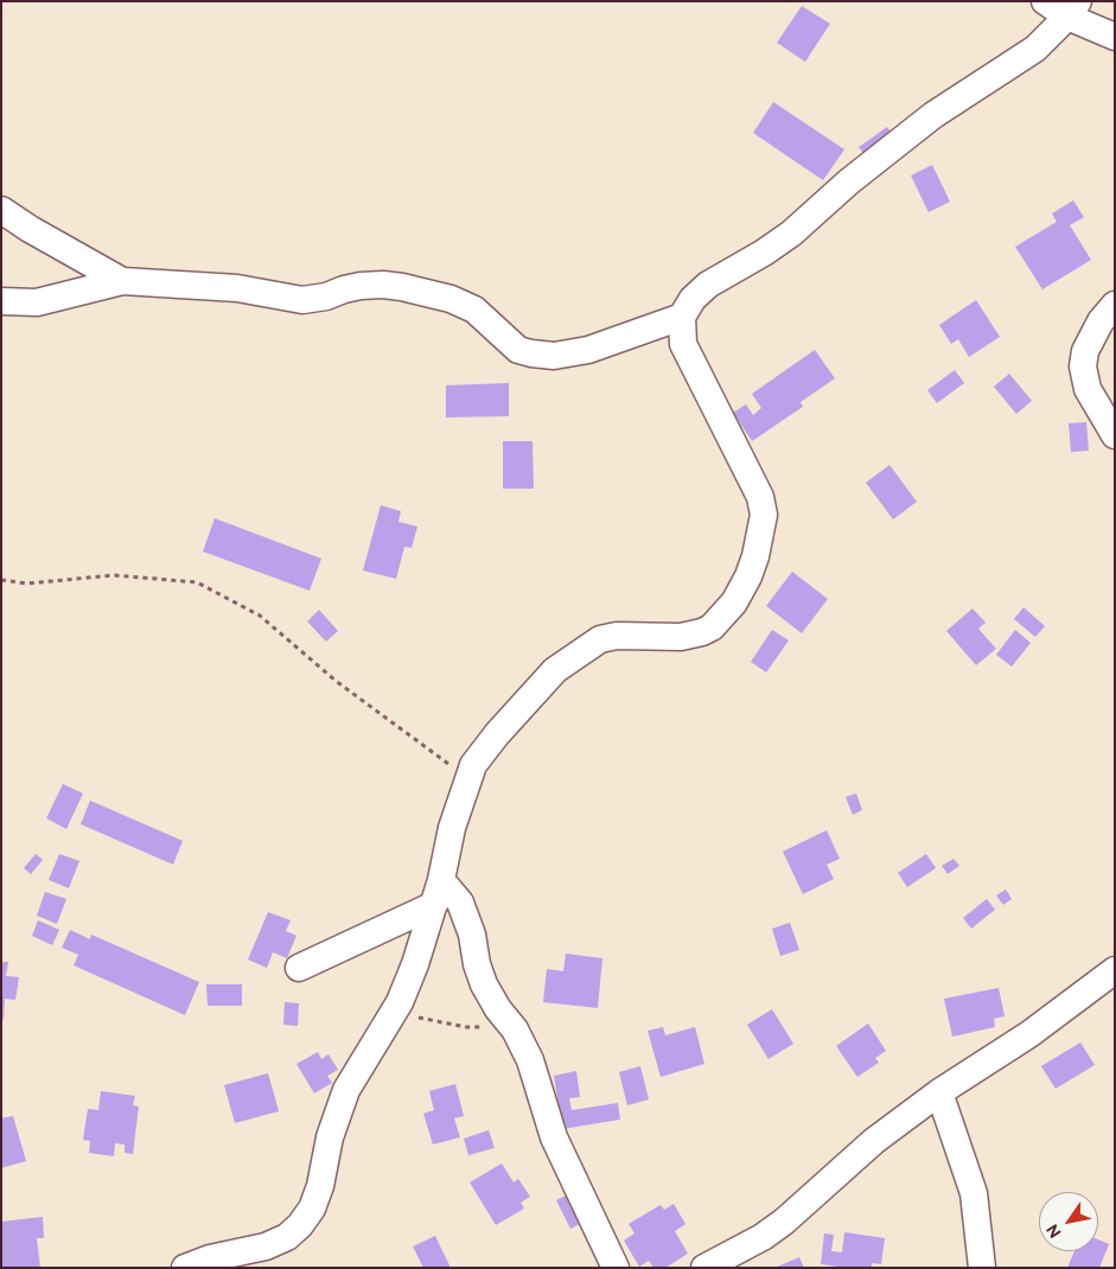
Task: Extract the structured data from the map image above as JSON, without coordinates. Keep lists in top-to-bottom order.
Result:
{
  "north": "bottom left"
}
